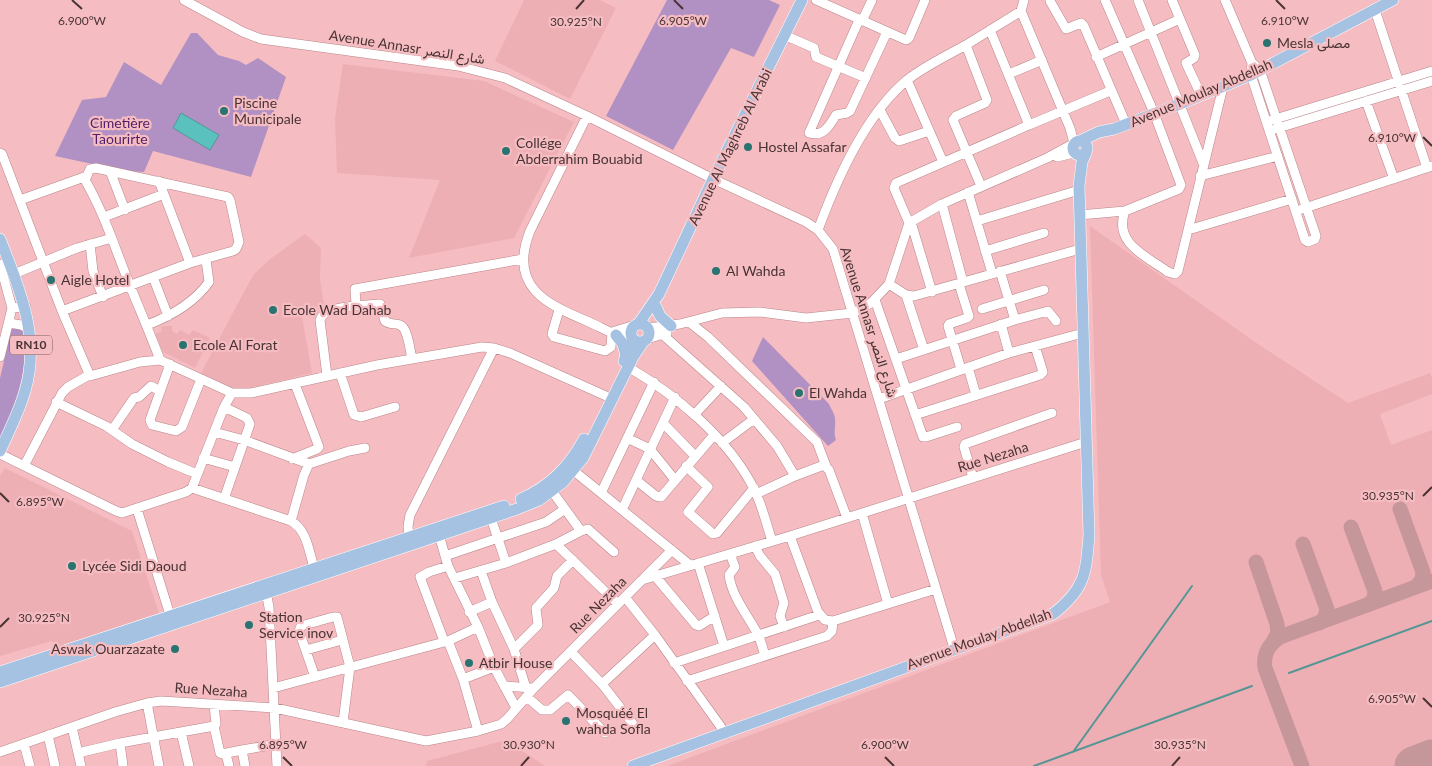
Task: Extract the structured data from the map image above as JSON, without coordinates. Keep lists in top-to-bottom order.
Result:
{
  "streets": {
    "main road": ["Avenue Moulay Abdellah", "Avenue Al Maghreb Al Arabi", "RN10"],
    "street": ["Avenue Annasr شارع النصر", "Rue Nezaha"]
  },
  "crossings": [
    ["Avenue Annasr شارع النصر", "Avenue Moulay Abdellah"],
    ["Avenue Annasr شارع النصر", "Avenue Al Maghreb Al Arabi"],
    ["Avenue Annasr شارع النصر", "Rue Nezaha"],
    ["Avenue Moulay Abdellah", "Rue Nezaha"]
  ],
  "parks": ["Cimetière Taourirte"],
  "places": [
    "Mesla مصلى",
    "Piscine Municipale",
    "Hostel Assafar",
    "Collége Abderrahim Bouabid",
    "Al Wahda",
    "Aigle Hotel",
    "Ecole Wad Dahab",
    "Ecole Al Forat",
    "El Wahda",
    "Lycée Sidi Daoud",
    "Station Service inov",
    "Aswak Ouarzazate",
    "Atbir House",
    "Mosquéé El wahda Sofla"
  ],
  "coordinates": [
    "6.900°W",
    "6.910°W",
    "6.905°W",
    "30.925°N",
    "30.935°N",
    "6.895°W",
    "30.930°N"
  ]
}
